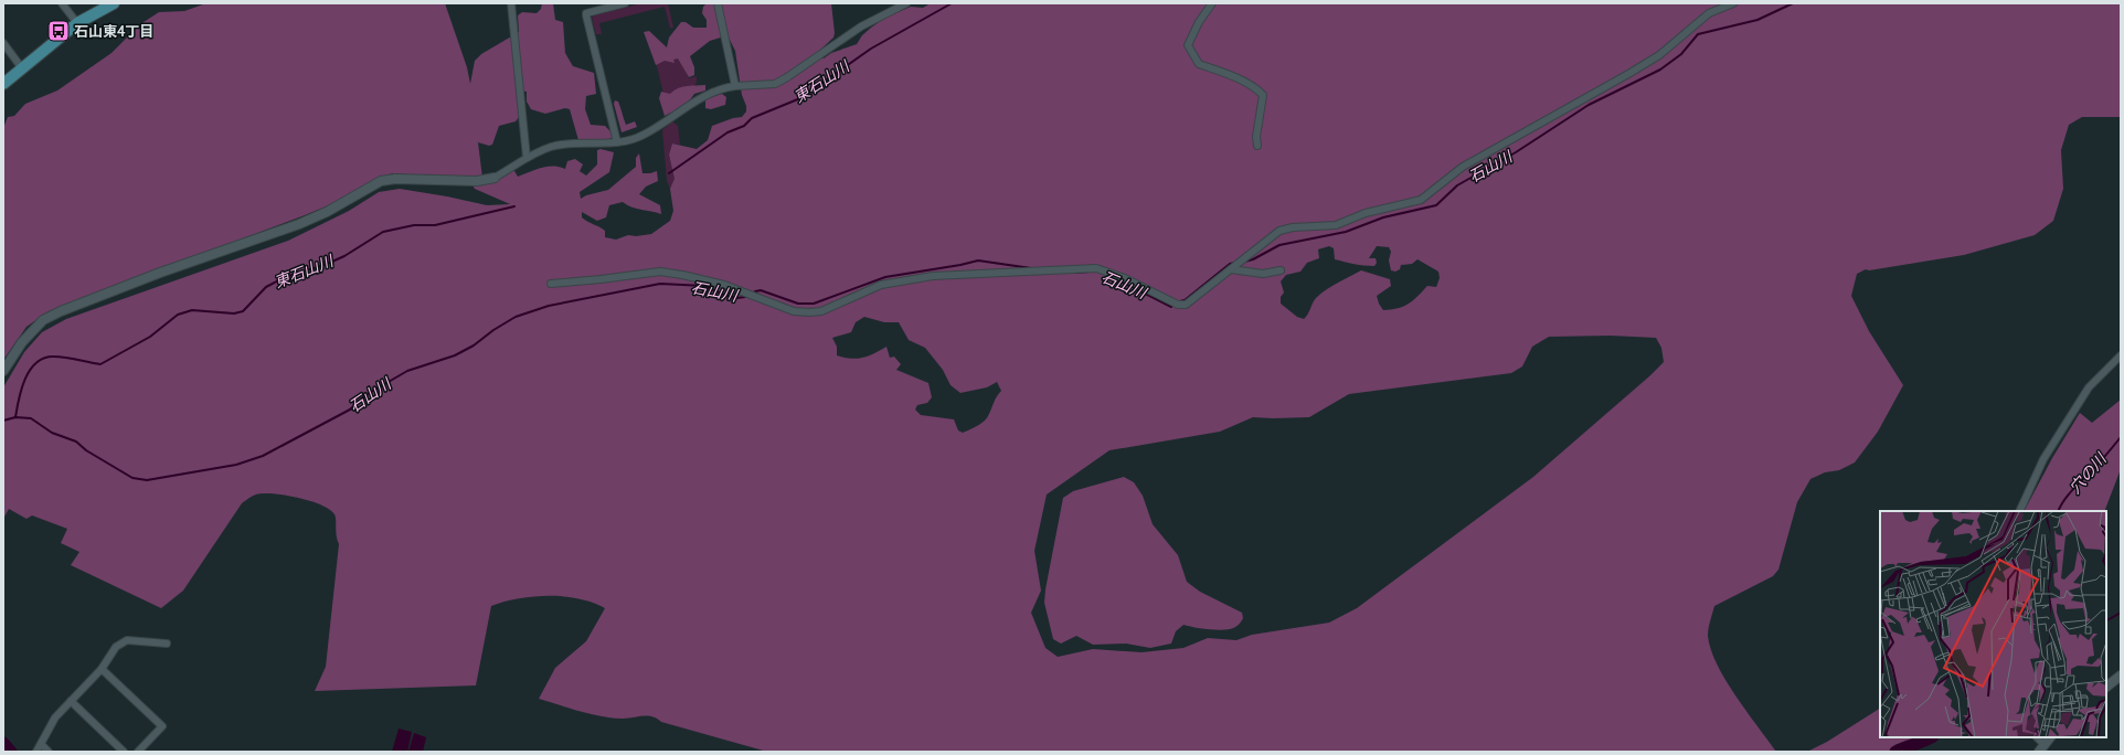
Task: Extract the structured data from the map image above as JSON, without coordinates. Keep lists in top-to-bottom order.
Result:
{
  "water": ["東石山川", "石山川", "穴の川"],
  "places": {
    "bus stop": ["石山東4丁目"]
  }
}
